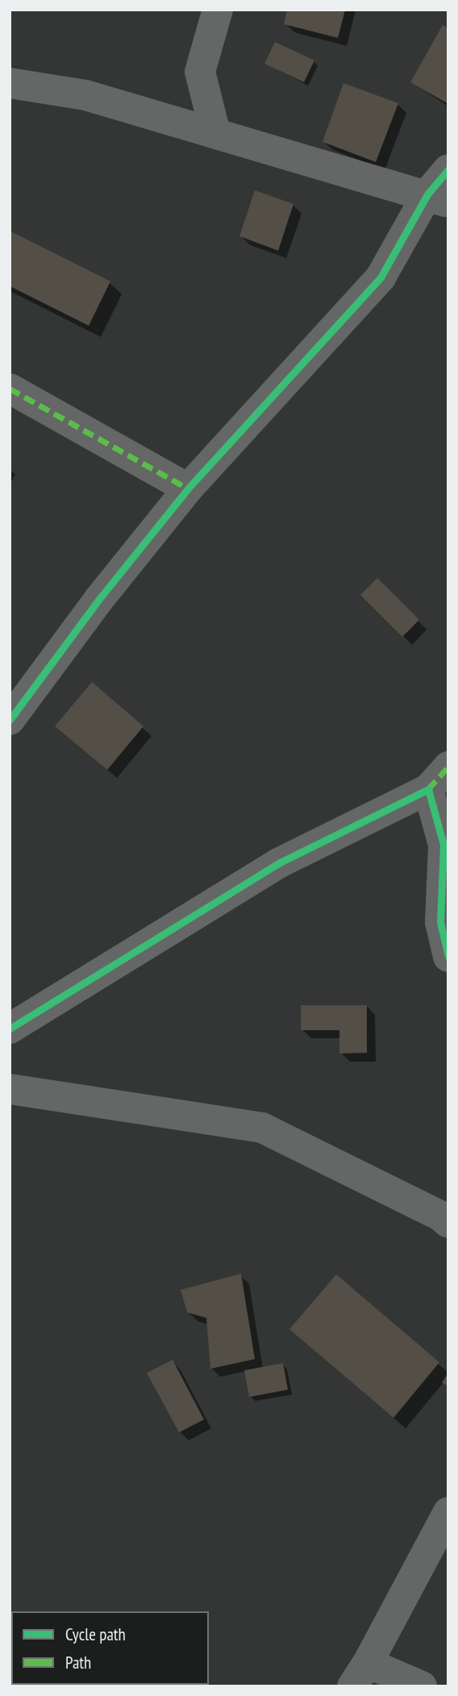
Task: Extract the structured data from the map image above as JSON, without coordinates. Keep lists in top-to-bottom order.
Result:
{
  "legend": ["Cycle path", "Path"]
}
